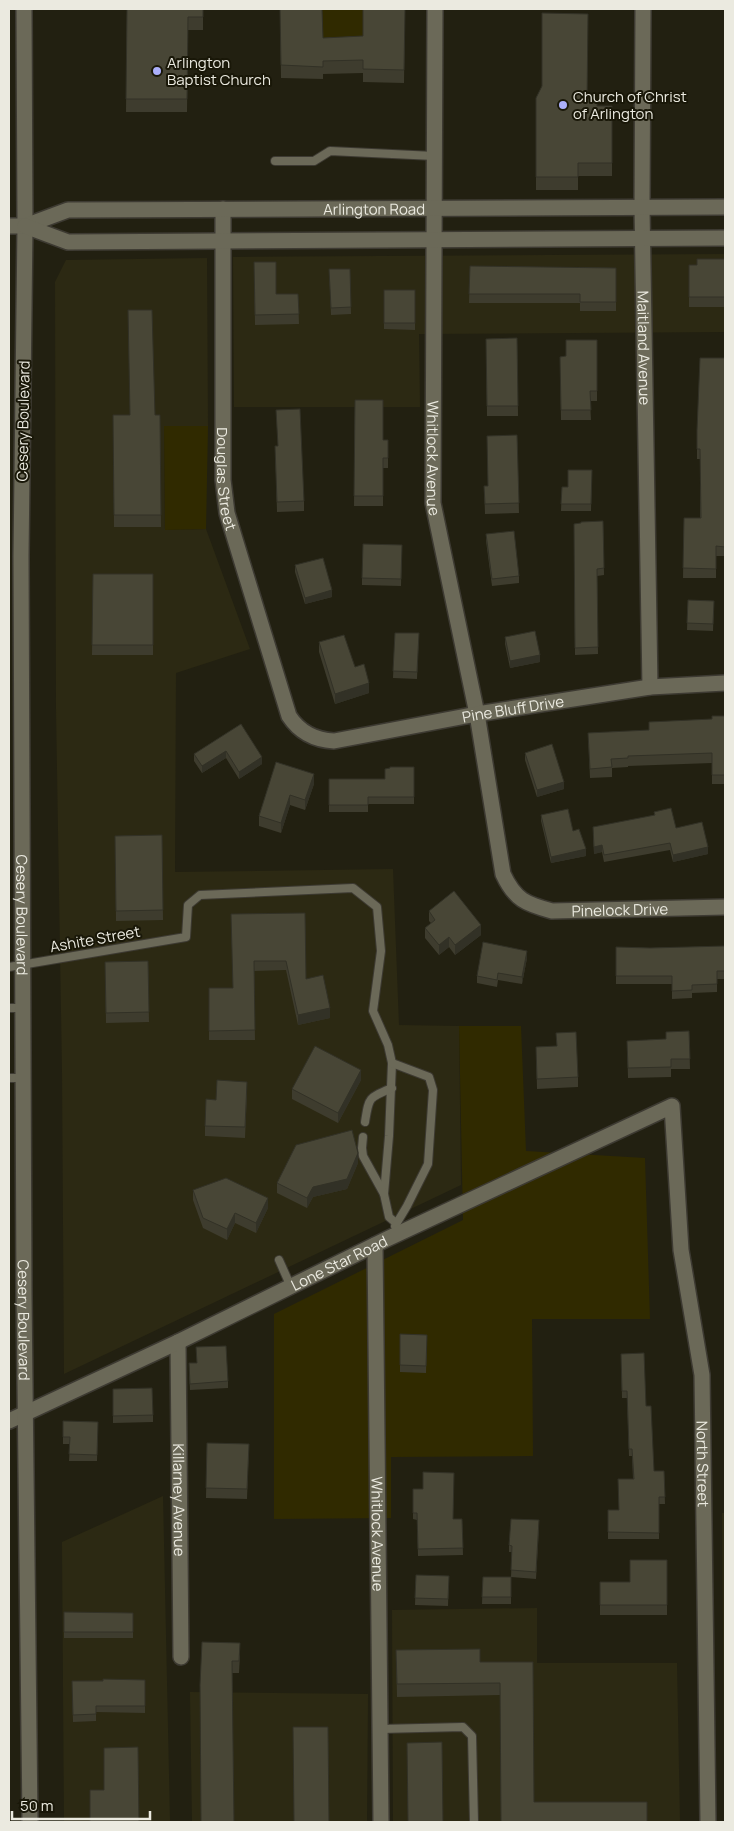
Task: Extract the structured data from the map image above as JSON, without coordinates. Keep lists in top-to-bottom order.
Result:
{
  "streets": {
    "street": [
      "Arlington Road",
      "Maitland Avenue",
      "Cesery Boulevard",
      "Whitlock Avenue",
      "Douglas Street",
      "Pine Bluff Drive",
      "Pinelock Drive",
      "Lone Star Road",
      "North Street",
      "Killarney Avenue"
    ],
    "lane": ["Ashite Street"]
  },
  "crossings": [
    ["Arlington Road", "Maitland Avenue"],
    ["Arlington Road", "Cesery Boulevard"],
    ["Arlington Road", "Whitlock Avenue"],
    ["Arlington Road", "Douglas Street"],
    ["Maitland Avenue", "Pine Bluff Drive"],
    ["Cesery Boulevard", "Ashite Street"],
    ["Cesery Boulevard", "Lone Star Road"],
    ["Whitlock Avenue", "Pine Bluff Drive"],
    ["Whitlock Avenue", "Pinelock Drive"],
    ["Whitlock Avenue", "Lone Star Road"],
    ["Douglas Street", "Pine Bluff Drive"],
    ["Lone Star Road", "North Street"],
    ["Lone Star Road", "Killarney Avenue"]
  ],
  "places": ["Arlington Baptist Church", "Church of Christ of Arlington"],
  "scale_bar": "50 m"
}
